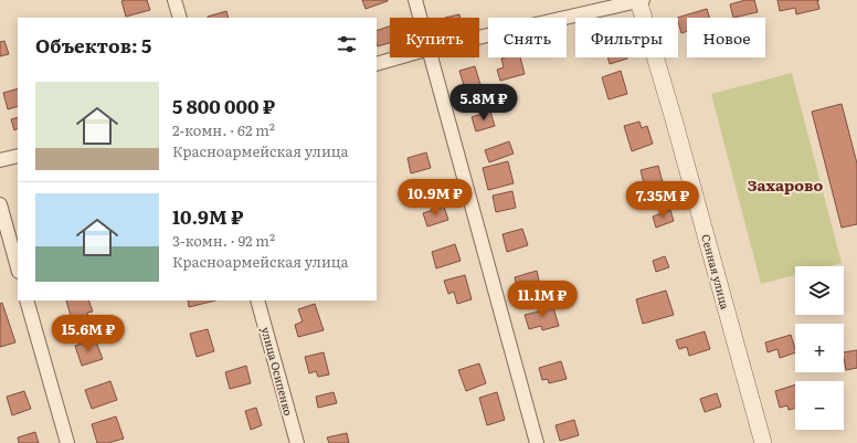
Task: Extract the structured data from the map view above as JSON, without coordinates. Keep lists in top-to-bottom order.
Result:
{
  "streets": {
    "street": ["Сенная улица", "улица Осипенко"]
  },
  "districts": ["Захарово"],
  "page": {
    "chip": [
      "Купить",
      "Снять",
      "Фильтры",
      "Новое"
    ],
    "heading": "Объектов: 5",
    "list": [
      {
        "name": "5 800 000 ₽",
        "note": "2-комн. · 62 m² · Красноармейская улица"
      },
      {
        "name": "10.9M ₽",
        "note": "3-комн. · 92 m² · Красноармейская улица"
      }
    ],
    "price": [
      "5.8M ₽",
      "10.9M ₽",
      "7.35M ₽",
      "11.1M ₽",
      "15.6M ₽"
    ],
    "map_buttons": ["+", "−"]
  }
}
